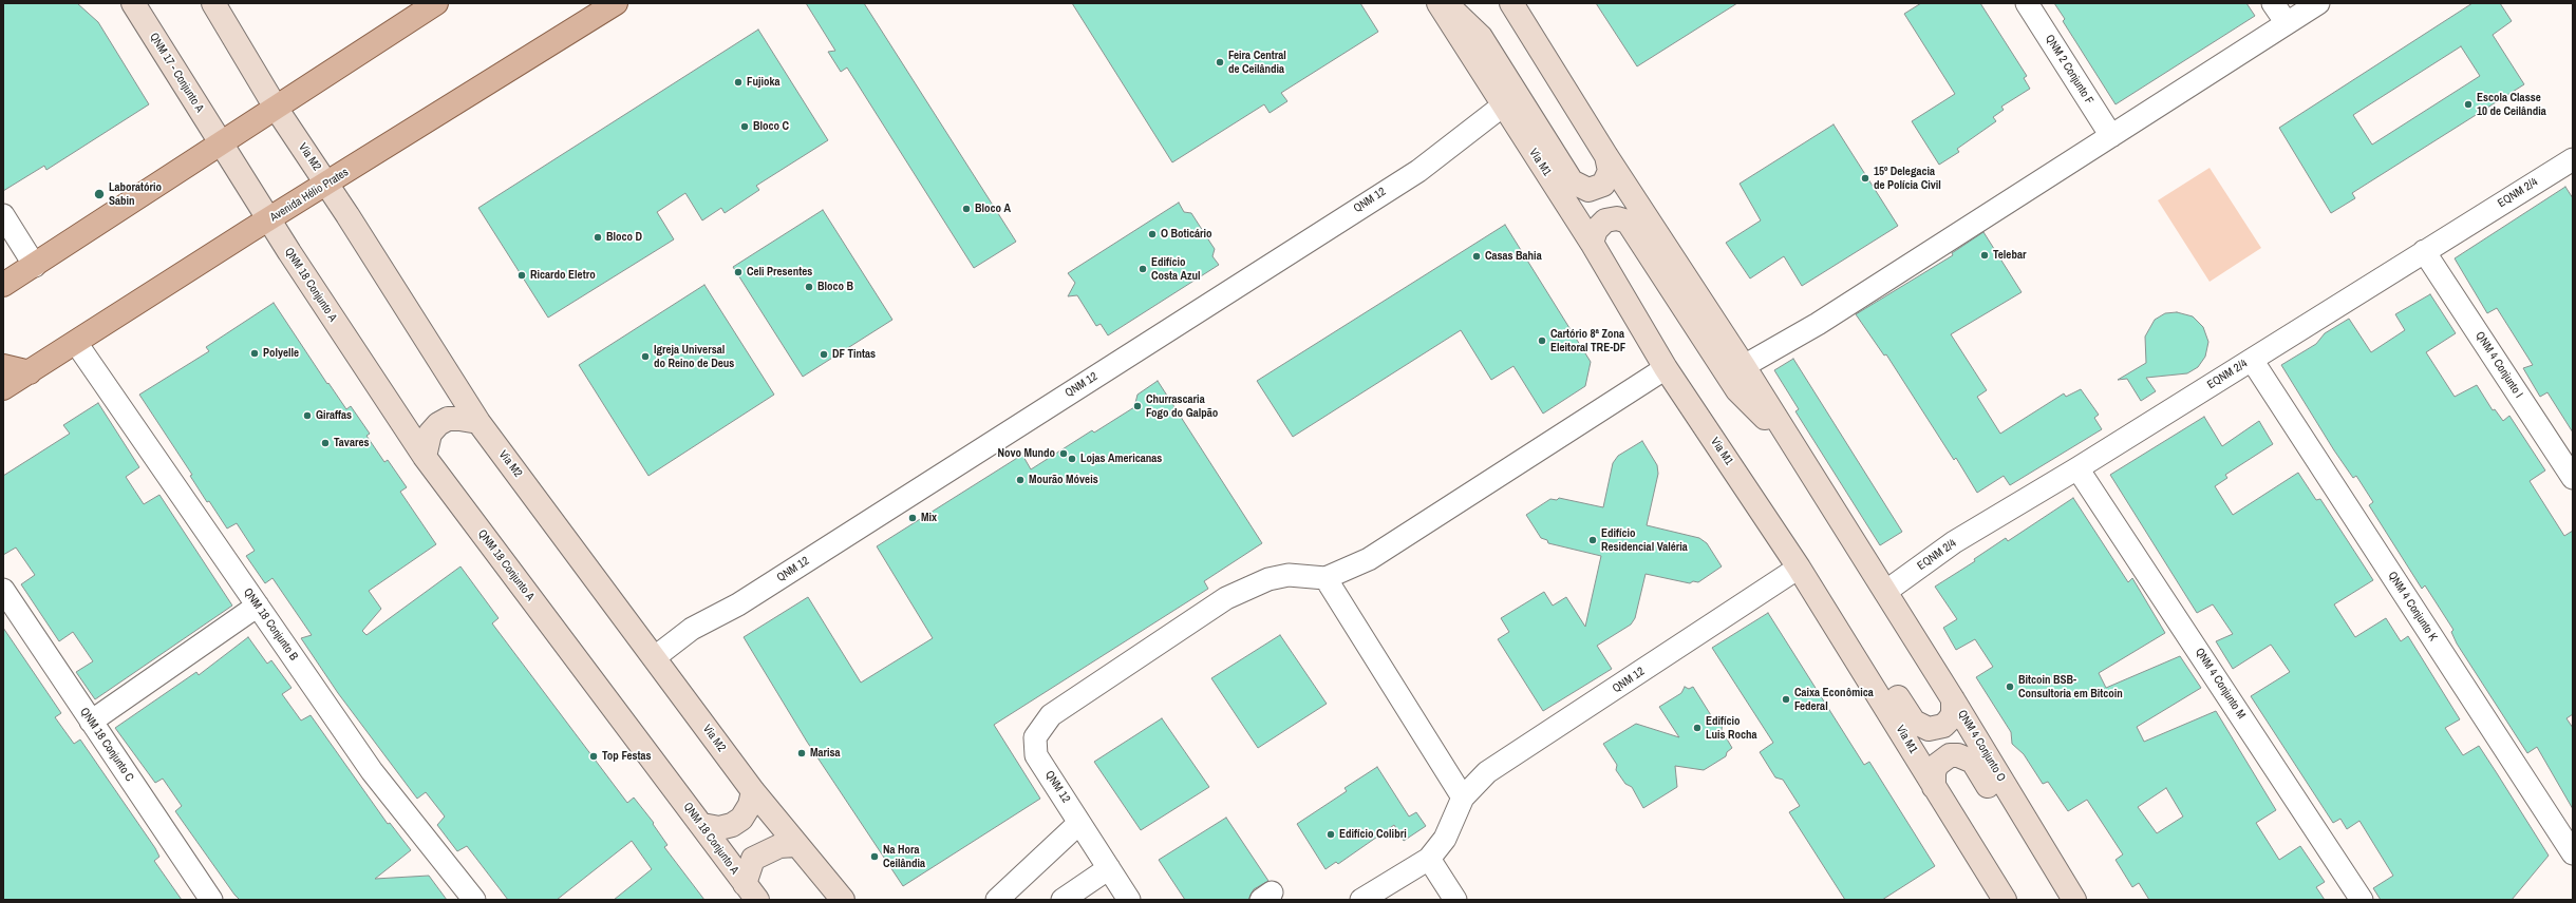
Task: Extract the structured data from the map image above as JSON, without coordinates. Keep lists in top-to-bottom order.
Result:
{
  "streets": {
    "main road": [
      "QNM 17 - Conjunto A",
      "Via M2",
      "Via M1",
      "Avenida Hélio Prates",
      "QNM 18 Conjunto A",
      "QNM 4 Conjunto O"
    ],
    "street": [
      "QNM 2 Conjunto F",
      "EQNM 2/4",
      "QNM 12",
      "QNM 4 Conjunto I",
      "QNM 4 Conjunto K",
      "QNM 18 Conjunto B",
      "QNM 4 Conjunto M",
      "QNM 18 Conjunto C"
    ]
  },
  "crossings": [
    ["Via M2", "Avenida Hélio Prates"],
    ["Via M2", "QNM 12"],
    ["Via M1", "QNM 12"],
    ["EQNM 2/4", "QNM 4 Conjunto I"],
    ["EQNM 2/4", "QNM 4 Conjunto K"],
    ["EQNM 2/4", "QNM 4 Conjunto M"],
    ["EQNM 2/4", "QNM 4 Conjunto O"],
    ["Avenida Hélio Prates", "QNM 18 Conjunto A"],
    ["Avenida Hélio Prates", "QNM 18 Conjunto B"]
  ],
  "places": [
    "Feira Central de Ceilândia",
    "Fujioka",
    "Escola Classe 10 de Ceilândia",
    "Bloco C",
    "15º Delegacia de Polícia Civil",
    "Laboratório Sabin",
    "Bloco A",
    "O Boticário",
    "Bloco D",
    "Telebar",
    "Casas Bahia",
    "Edifício Costa Azul",
    "Celi Presentes",
    "Ricardo Eletro",
    "Bloco B",
    "Cartório 8ª Zona Eleitoral TRE-DF",
    "Polyelle",
    "DF Tintas",
    "Igreja Universal do Reino de Deus",
    "Churrascaria Fogo do Galpão",
    "Giraffas",
    "Tavares",
    "Novo Mundo",
    "Lojas Americanas",
    "Mourão Móveis",
    "Mix",
    "Edifício Residencial Valéria",
    "Bitcoin BSB- Consultoria em Bitcoin",
    "Caixa Econômica Federal",
    "Edifício Luis Rocha",
    "Marisa",
    "Top Festas",
    "Edifício Colibri",
    "Na Hora Ceilândia"
  ]
}
